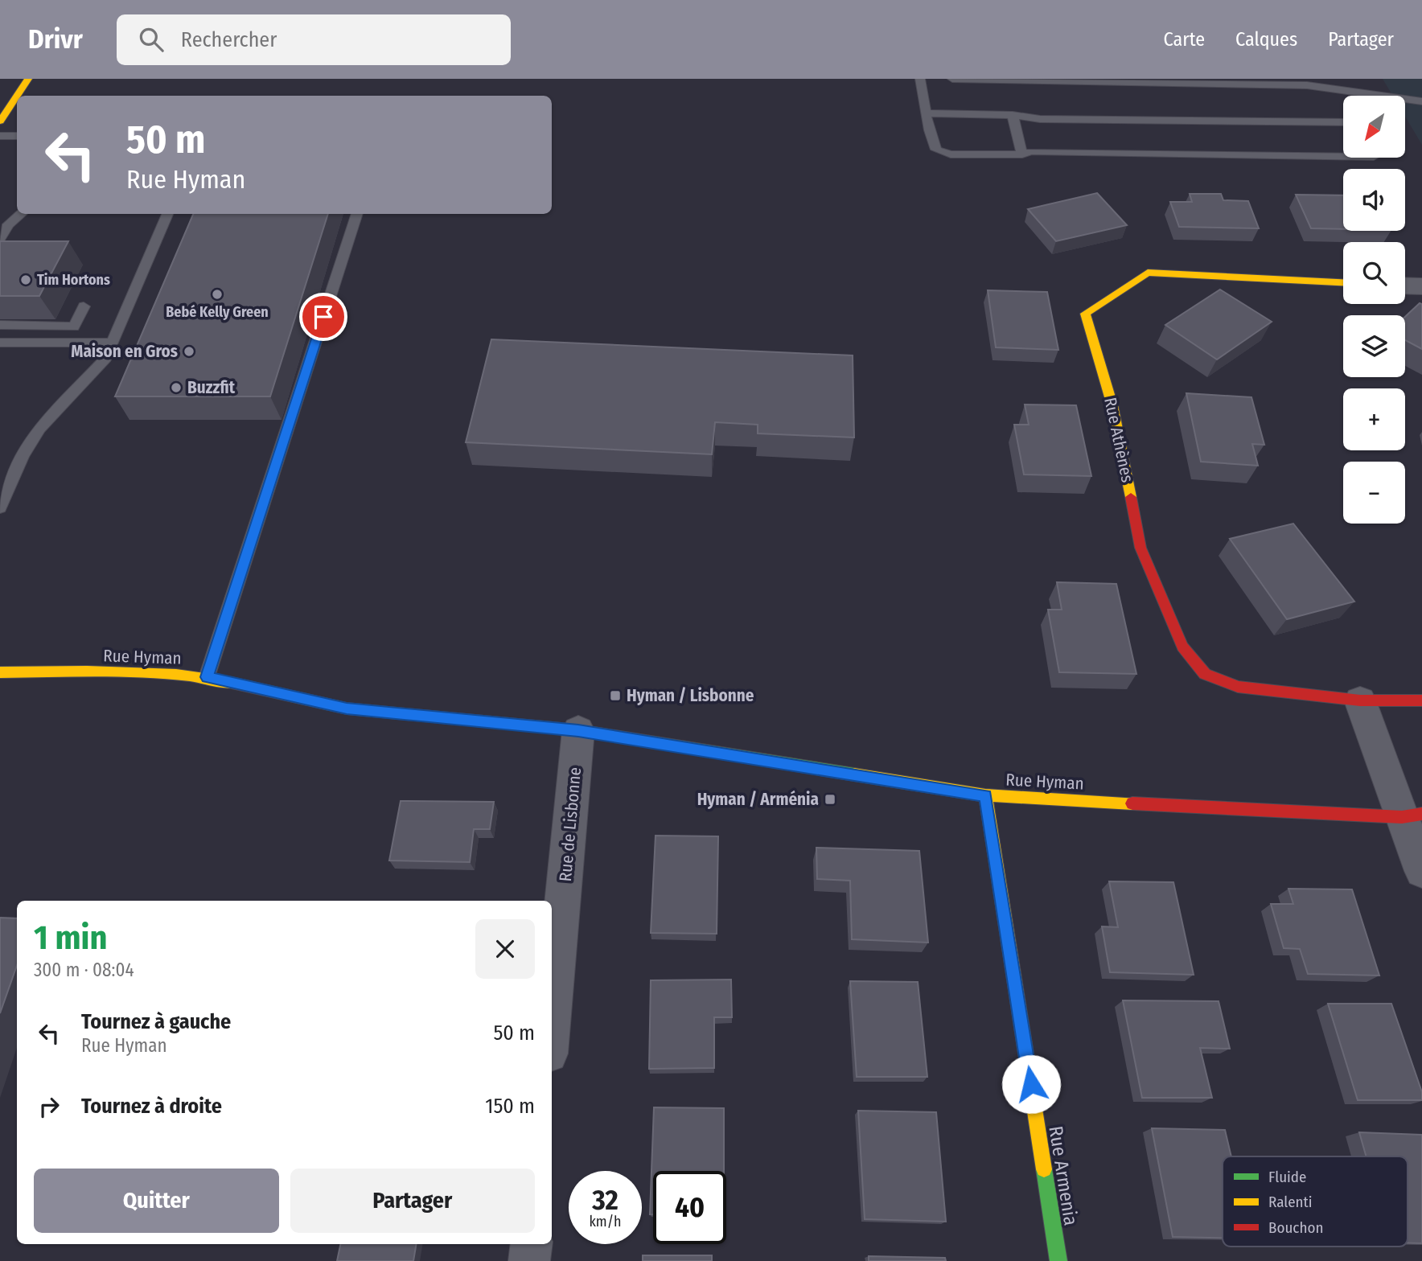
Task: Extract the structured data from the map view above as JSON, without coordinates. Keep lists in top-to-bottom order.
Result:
{
  "streets": {
    "street": [
      "Rue Athènes",
      "Rue Hyman",
      "Rue de Lisbonne",
      "Rue Armenia"
    ]
  },
  "crossings": [
    ["Rue Hyman", "Rue de Lisbonne"],
    ["Rue Hyman", "Rue Armenia"]
  ],
  "places": {
    "other": [
      "Tim Hortons",
      "Bebé Kelly Green",
      "Maison en Gros",
      "Buzzfit"
    ],
    "transit": ["Hyman / Lisbonne", "Hyman / Arménia"]
  },
  "legend": ["Fluide", "Ralenti", "Bouchon"],
  "north": "bottom left",
  "page": {
    "header": "Drivr",
    "search": "Rechercher",
    "nav": ["Carte", "Calques", "Partager"],
    "map_buttons": ["+", "−"],
    "turn": ["50 m", "Rue Hyman"],
    "heading": ["1 min", "300 m · 08:04"],
    "list": [
      {
        "name": "Tournez à gauche",
        "note": "Rue Hyman",
        "value": "50 m"
      },
      {
        "name": "Tournez à droite",
        "value": "150 m"
      }
    ],
    "buttons": ["Quitter", "Partager"],
    "speed": "32 km/h",
    "limit": "40"
  }
}
